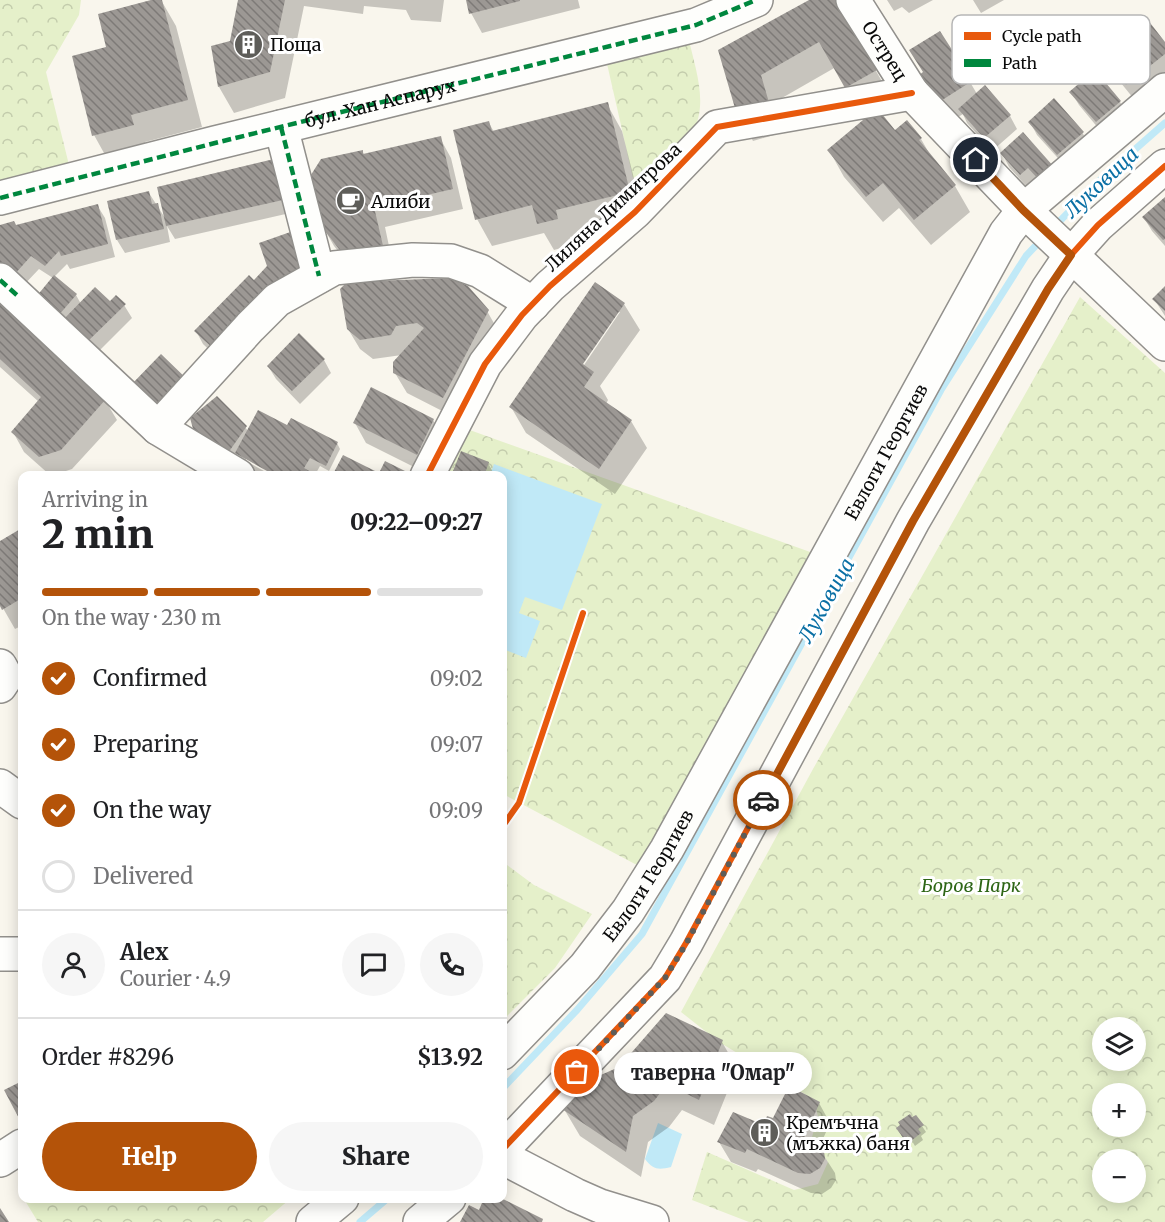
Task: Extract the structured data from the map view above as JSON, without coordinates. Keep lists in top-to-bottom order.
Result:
{
  "streets": {
    "street": [
      "Острец",
      "бул. Хан Аспарух",
      "Лиляна Димитрова",
      "Евлоги Георгиев"
    ]
  },
  "crossings": [
    ["Острец", "Лиляна Димитрова"],
    ["Острец", "Евлоги Георгиев"]
  ],
  "water": ["Луковица"],
  "parks": ["Боров Парк"],
  "places": {
    "building": ["Поща", "Кремъчна (мъжка) баня"],
    "cafe": ["Алиби"],
    "other": ["таверна \"Омар\""]
  },
  "legend": ["Cycle path", "Path"],
  "page": {
    "heading": ["2 min", "Arriving in", "09:22–09:27"],
    "panel": [
      "Alex",
      "Courier · 4.9",
      "Order #8296",
      "$13.92"
    ],
    "bar": "On the way · 230 m",
    "list": [
      ["Confirmed", "09:02"],
      ["Preparing", "09:07"],
      ["On the way", "09:09"],
      "Delivered"
    ],
    "map_buttons": ["+", "−"],
    "bubble": "таверна \"Омар\"",
    "buttons": ["Help", "Share"]
  }
}
